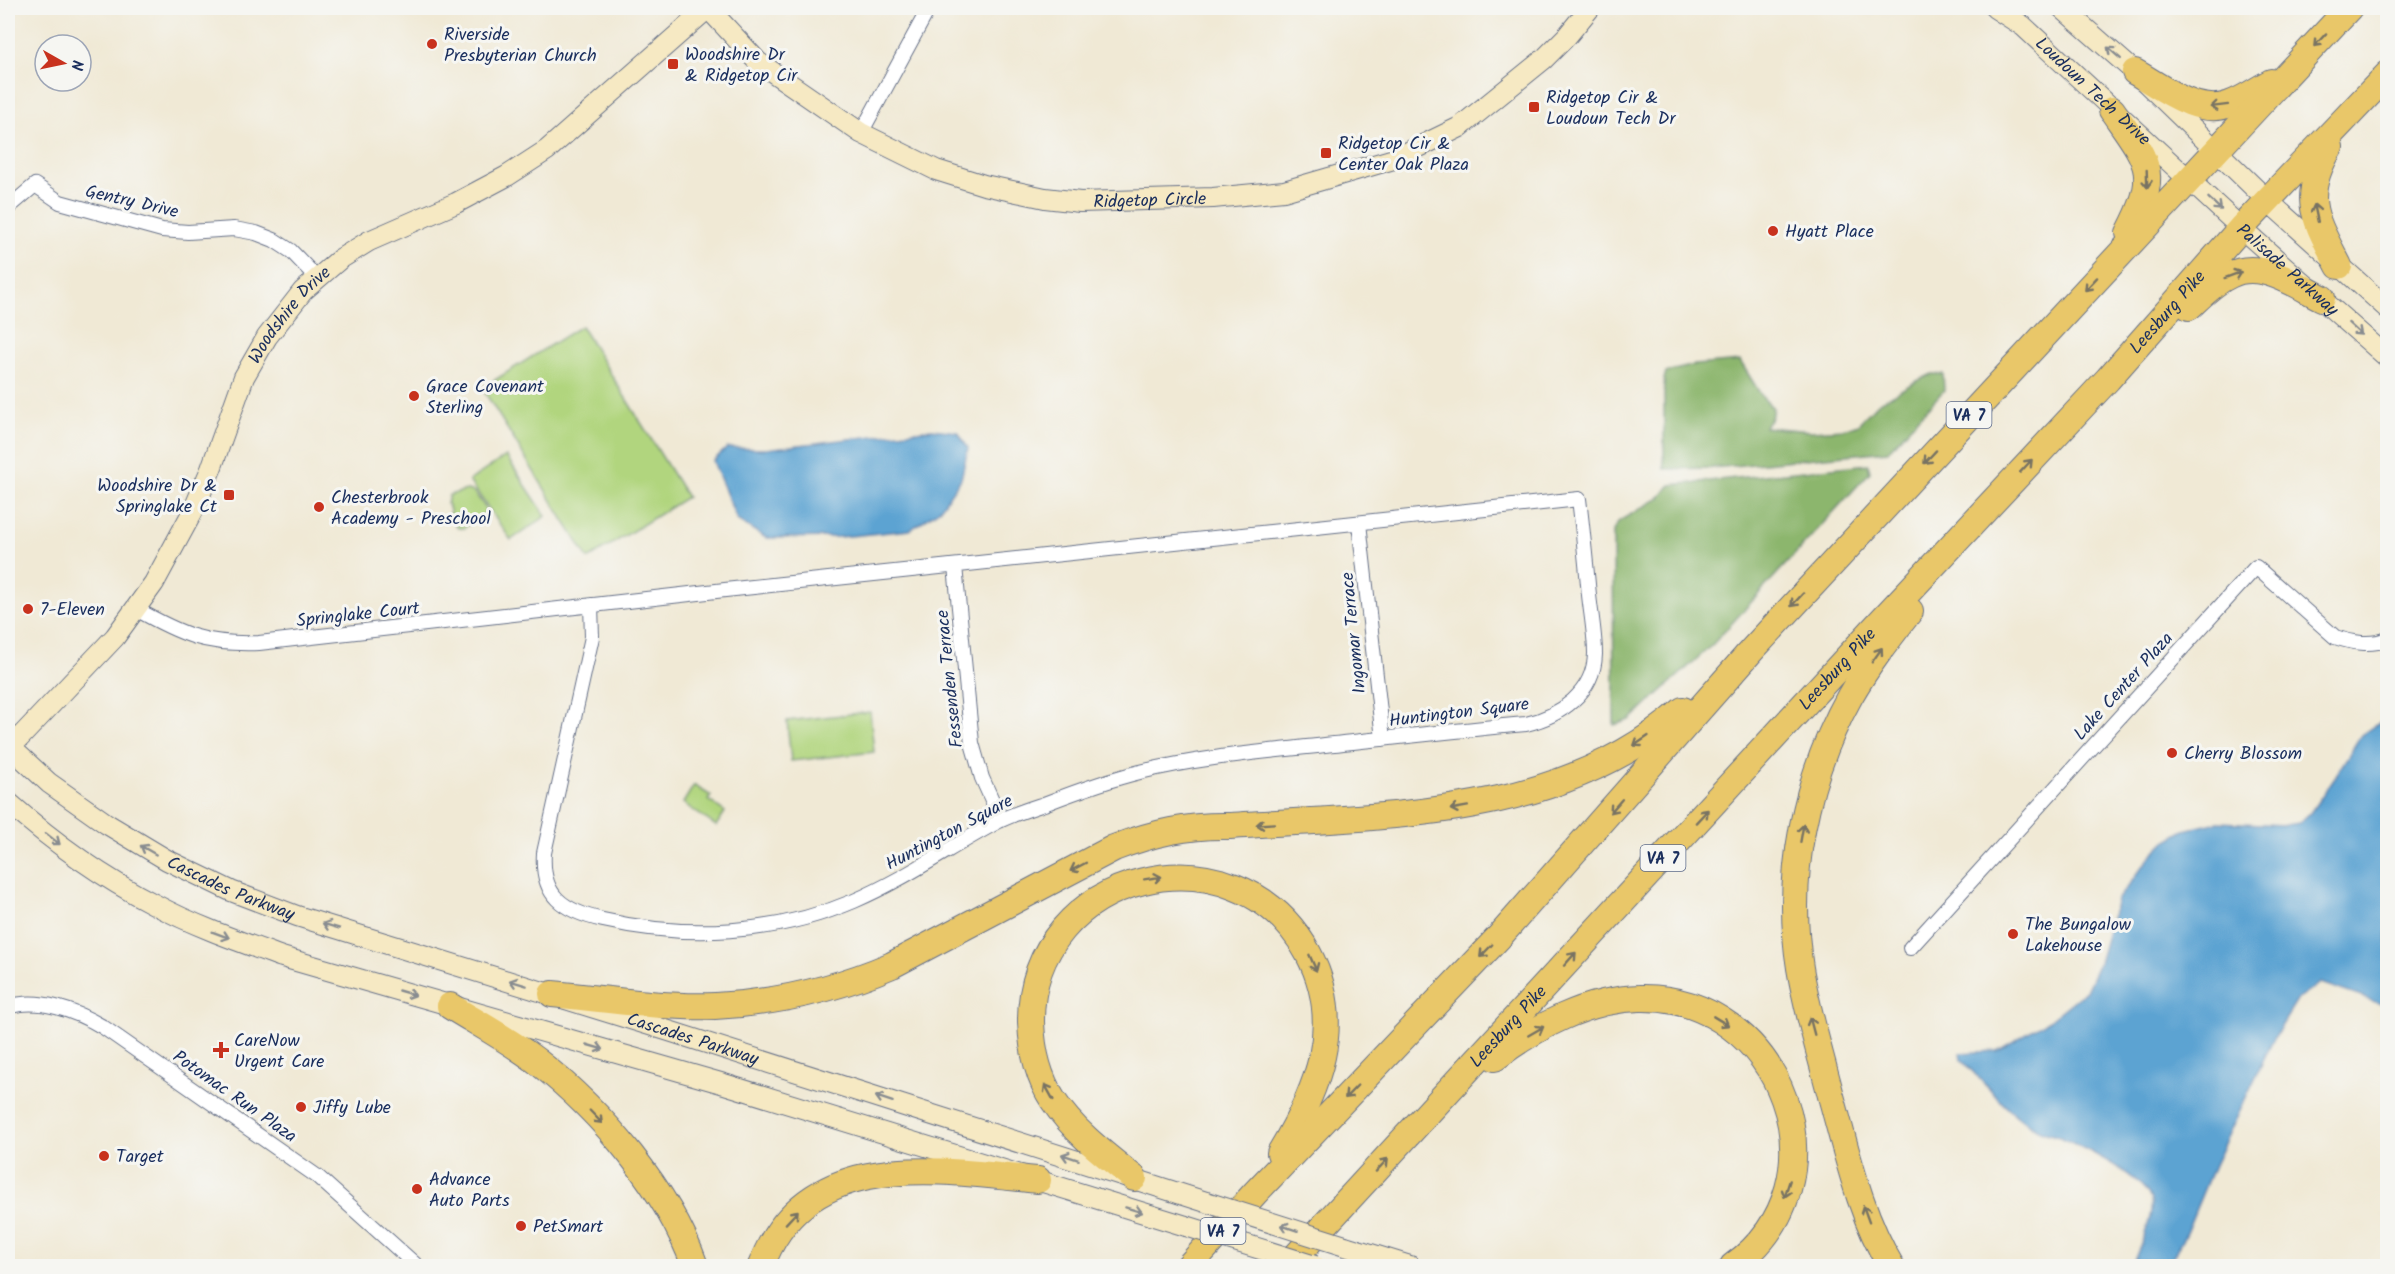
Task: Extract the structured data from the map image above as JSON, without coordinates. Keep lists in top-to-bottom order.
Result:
{
  "streets": {
    "highway": ["Leesburg Pike", "VA 7"],
    "main road": [
      "Loudoun Tech Drive",
      "Ridgetop Circle",
      "Palisade Parkway",
      "Woodshire Drive",
      "Cascades Parkway"
    ],
    "street": [
      "Gentry Drive",
      "Springlake Court",
      "Ingomar Terrace",
      "Fessenden Terrace",
      "Lake Center Plaza",
      "Huntington Square",
      "Potomac Run Plaza"
    ]
  },
  "crossings": [
    ["Loudoun Tech Drive", "Palisade Parkway"],
    ["Loudoun Tech Drive", "VA 7"],
    ["Ridgetop Circle", "Woodshire Drive"],
    ["Gentry Drive", "Woodshire Drive"],
    ["Palisade Parkway", "Leesburg Pike"],
    ["Palisade Parkway", "VA 7"],
    ["Woodshire Drive", "Springlake Court"],
    ["Woodshire Drive", "Cascades Parkway"],
    ["Springlake Court", "Huntington Square"],
    ["Ingomar Terrace", "Huntington Square"],
    ["Fessenden Terrace", "Huntington Square"]
  ],
  "places": {
    "other": [
      "Riverside Presbyterian Church",
      "Hyatt Place",
      "Grace Covenant Sterling",
      "Chesterbrook Academy - Preschool",
      "7-Eleven",
      "Cherry Blossom",
      "The Bungalow Lakehouse",
      "Jiffy Lube",
      "Target",
      "Advance Auto Parts",
      "PetSmart"
    ],
    "transit": [
      "Woodshire Dr & Ridgetop Cir",
      "Ridgetop Cir & Loudoun Tech Dr",
      "Ridgetop Cir & Center Oak Plaza",
      "Woodshire Dr & Springlake Ct"
    ],
    "health": ["CareNow Urgent Care"]
  },
  "north": "right"
}
